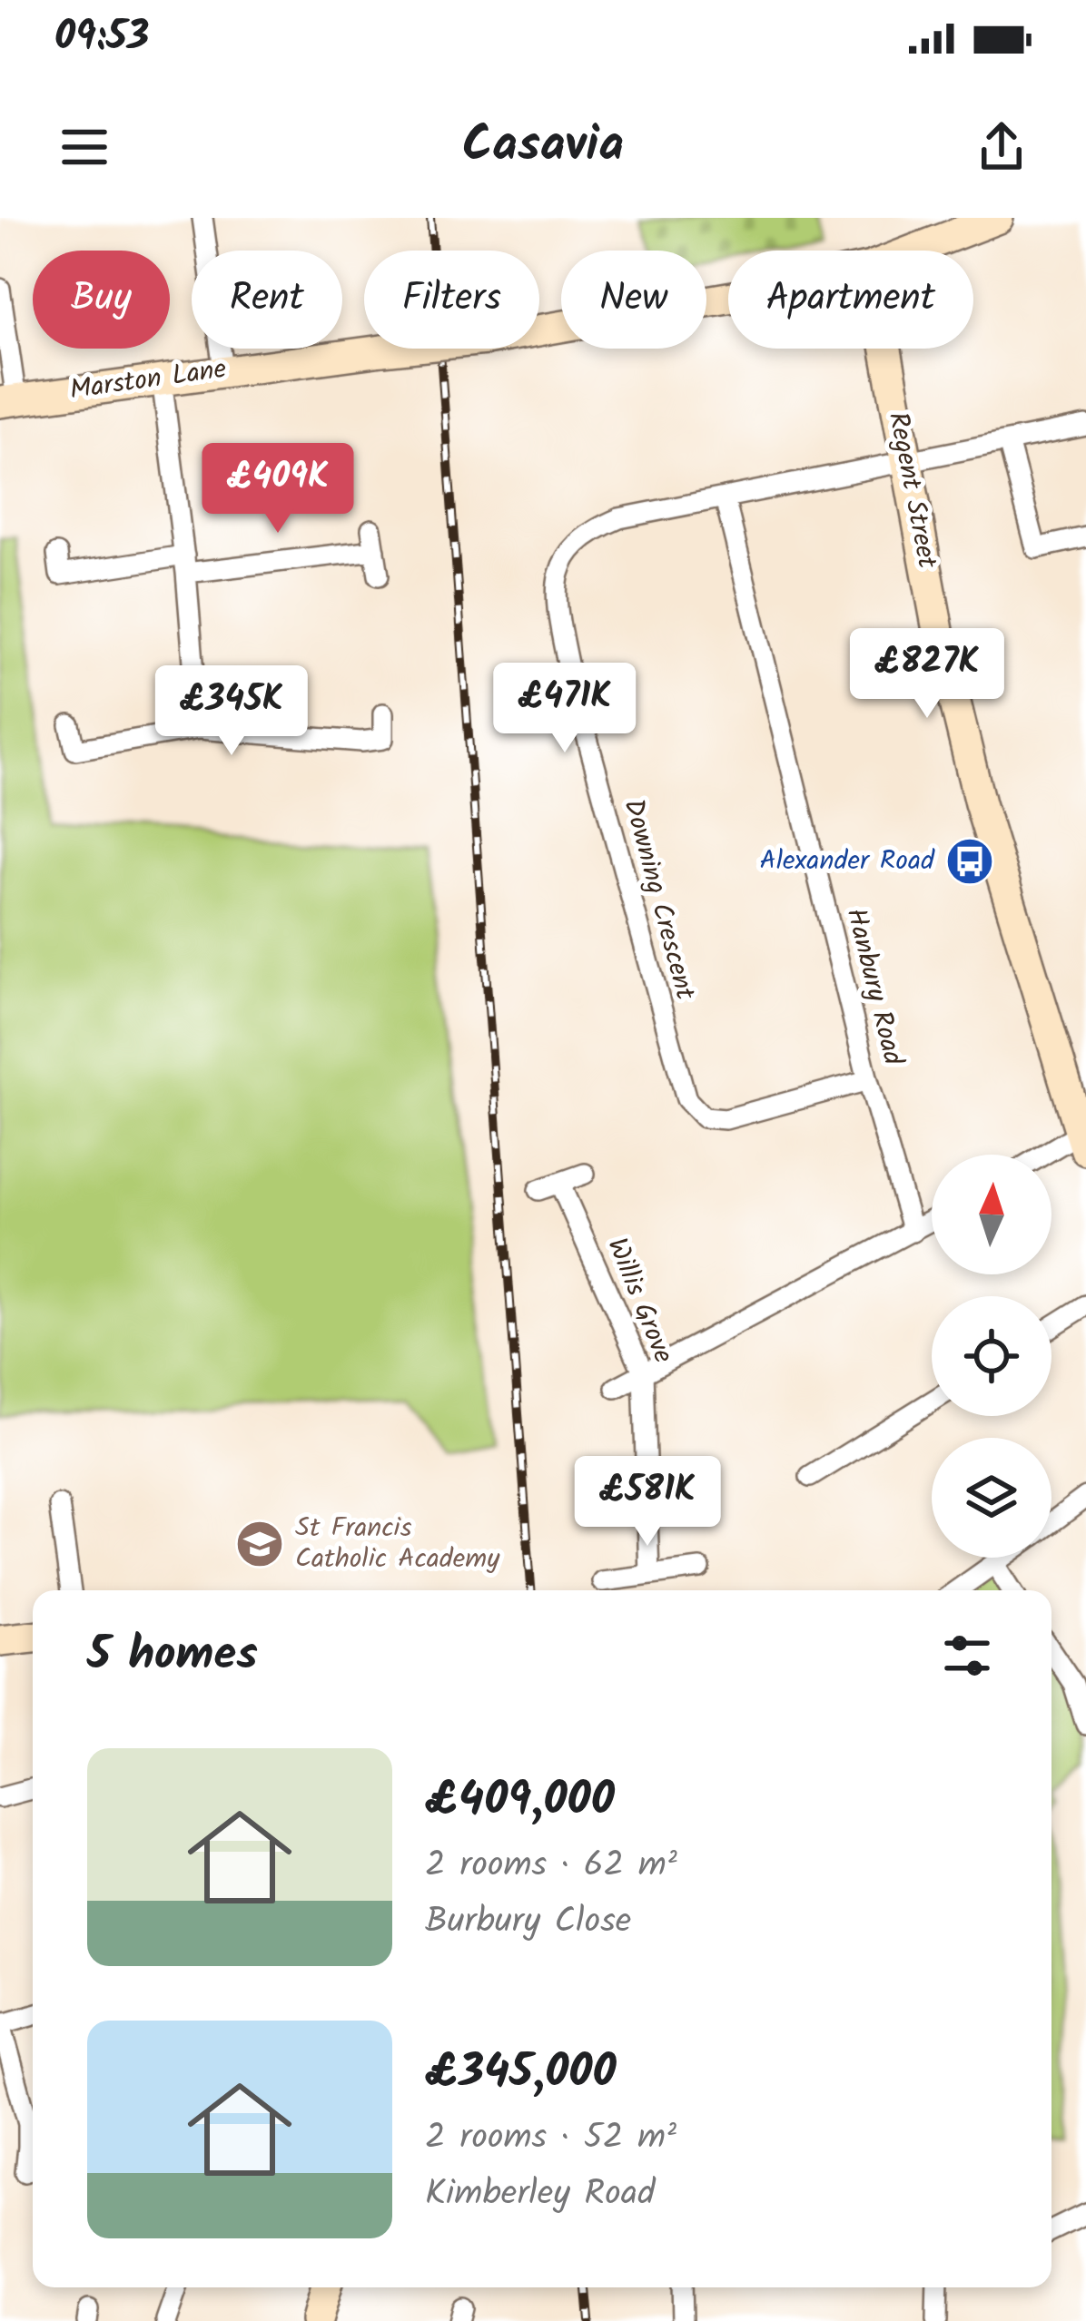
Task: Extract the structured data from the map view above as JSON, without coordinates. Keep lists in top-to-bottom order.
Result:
{
  "streets": {
    "street": [
      "Marston Lane",
      "Regent Street",
      "Downing Crescent",
      "Hanbury Road",
      "Willis Grove"
    ]
  },
  "crossings": [
    ["Regent Street", "Downing Crescent"],
    ["Downing Crescent", "Hanbury Road"]
  ],
  "places": {
    "bus stop": ["Alexander Road"],
    "school or university": ["St Francis Catholic Academy"]
  },
  "north": "top",
  "page": {
    "status": "09:53",
    "header": "Casavia",
    "chip": [
      "Buy",
      "Rent",
      "Filters",
      "New",
      "Apartment"
    ],
    "price": [
      "£409K",
      "£827K",
      "£471K",
      "£345K",
      "£581K"
    ],
    "heading": "5 homes",
    "list": [
      {
        "name": "£409,000",
        "note": "2 rooms · 62 m² · Burbury Close"
      },
      {
        "name": "£345,000",
        "note": "2 rooms · 52 m² · Kimberley Road"
      }
    ]
  }
}
